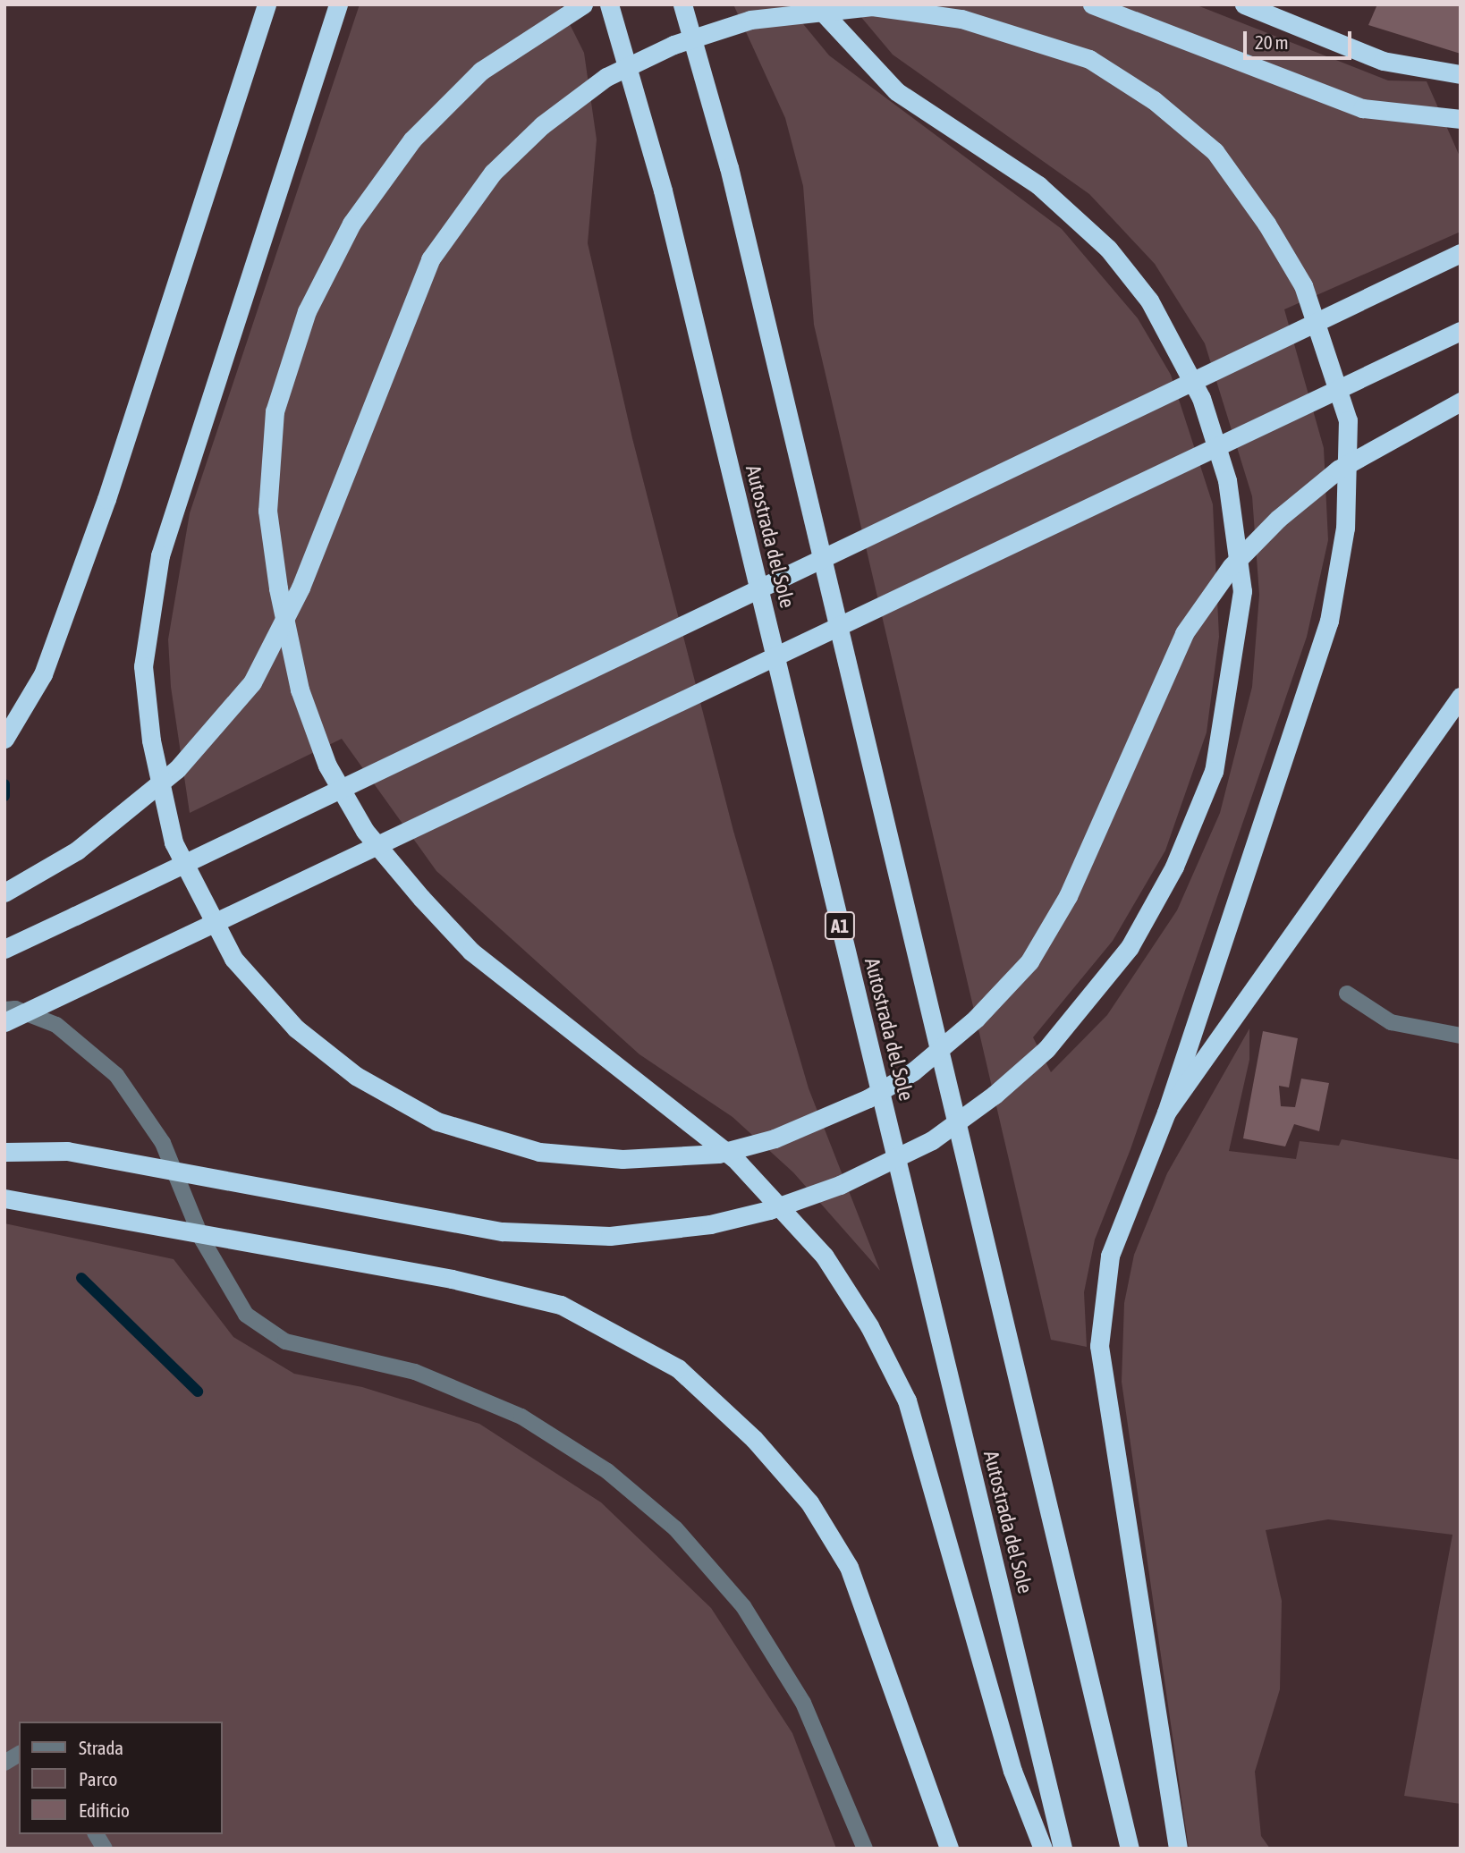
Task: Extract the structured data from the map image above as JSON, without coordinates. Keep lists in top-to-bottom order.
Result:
{
  "streets": {
    "highway": ["Autostrada del Sole", "A1"]
  },
  "legend": ["Strada", "Parco", "Edificio"],
  "scale_bar": "20 m"
}
